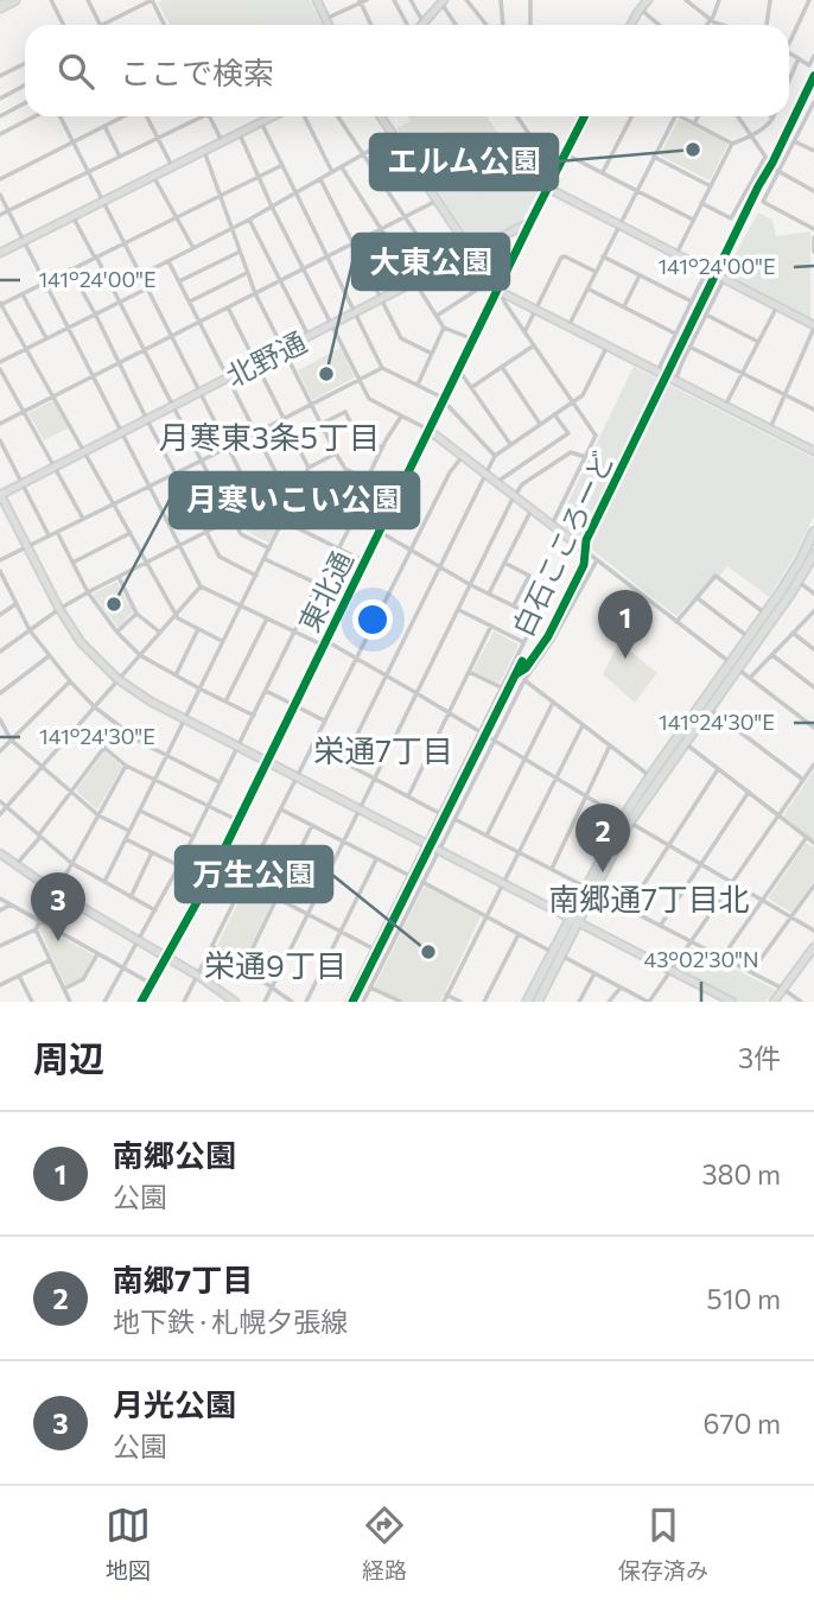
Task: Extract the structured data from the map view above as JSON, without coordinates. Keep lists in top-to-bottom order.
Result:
{
  "streets": {
    "street": ["北野通", "東北通"],
    "cycle path": ["白石こころーど"]
  },
  "crossings": [
    ["北野通", "東北通"]
  ],
  "districts": [
    "月寒東3条5丁目",
    "栄通7丁目",
    "南郷通7丁目北",
    "栄通9丁目"
  ],
  "places": [
    "エルム公園",
    "大東公園",
    "月寒いこい公園",
    "万生公園"
  ],
  "page": {
    "search": "ここで検索",
    "pins": ["1", "2", "3"],
    "heading": ["周辺", "3件"],
    "list": [
      {
        "mark": "1",
        "name": "南郷公園",
        "note": "公園",
        "value": "380 m"
      },
      {
        "mark": "2",
        "name": "南郷7丁目",
        "note": "地下鉄 · 札幌夕張線",
        "value": "510 m"
      },
      {
        "mark": "3",
        "name": "月光公園",
        "note": "公園",
        "value": "670 m"
      }
    ],
    "nav": ["地図", "経路", "保存済み"]
  },
  "coordinates": ["141°24'00\"E", "141°24'30\"E", "43°02'30\"N"]
}
